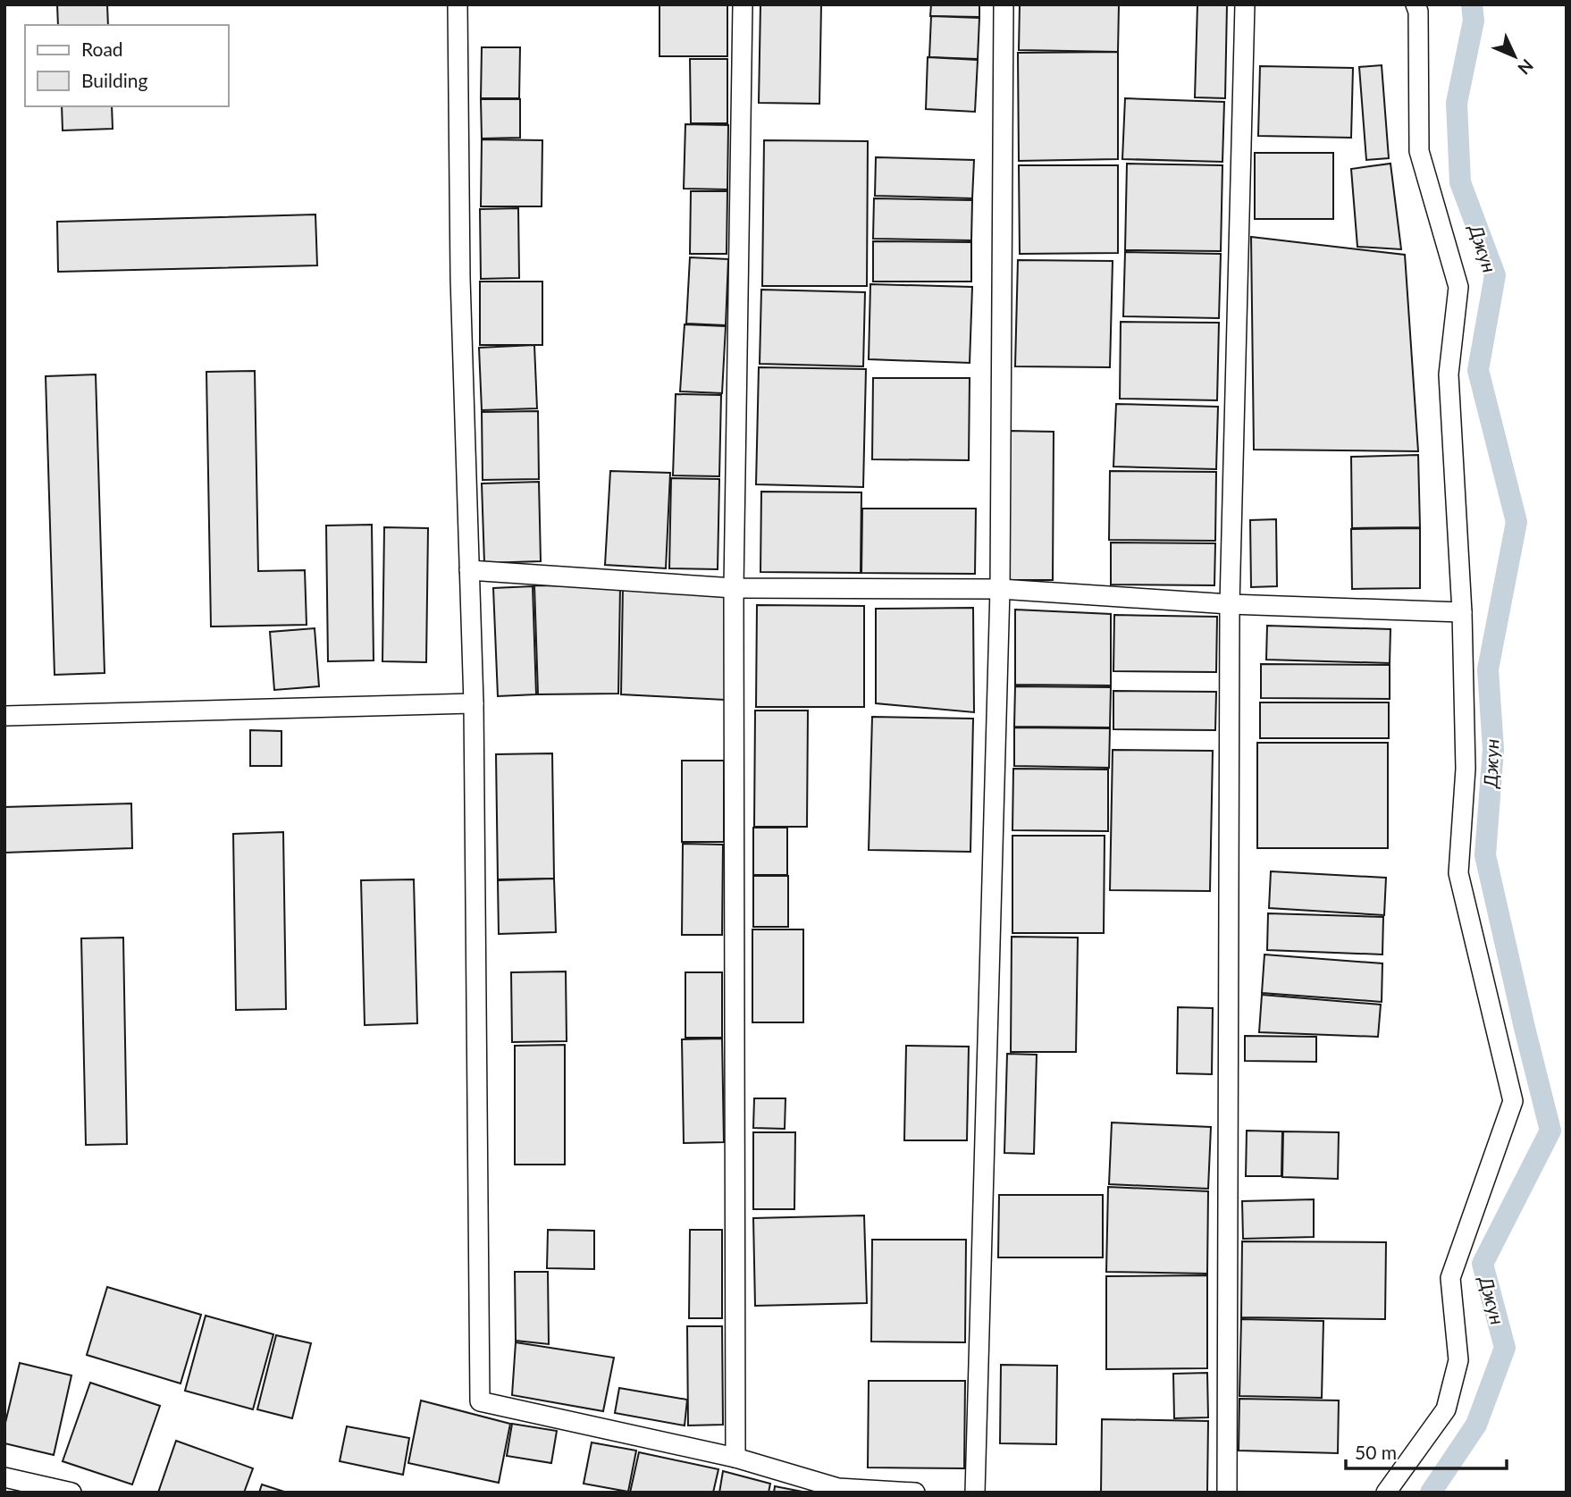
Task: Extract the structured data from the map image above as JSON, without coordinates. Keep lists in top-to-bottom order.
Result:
{
  "water": ["Джун"],
  "legend": ["Road", "Building"],
  "scale_bar": "50 m",
  "north": "bottom right"
}
